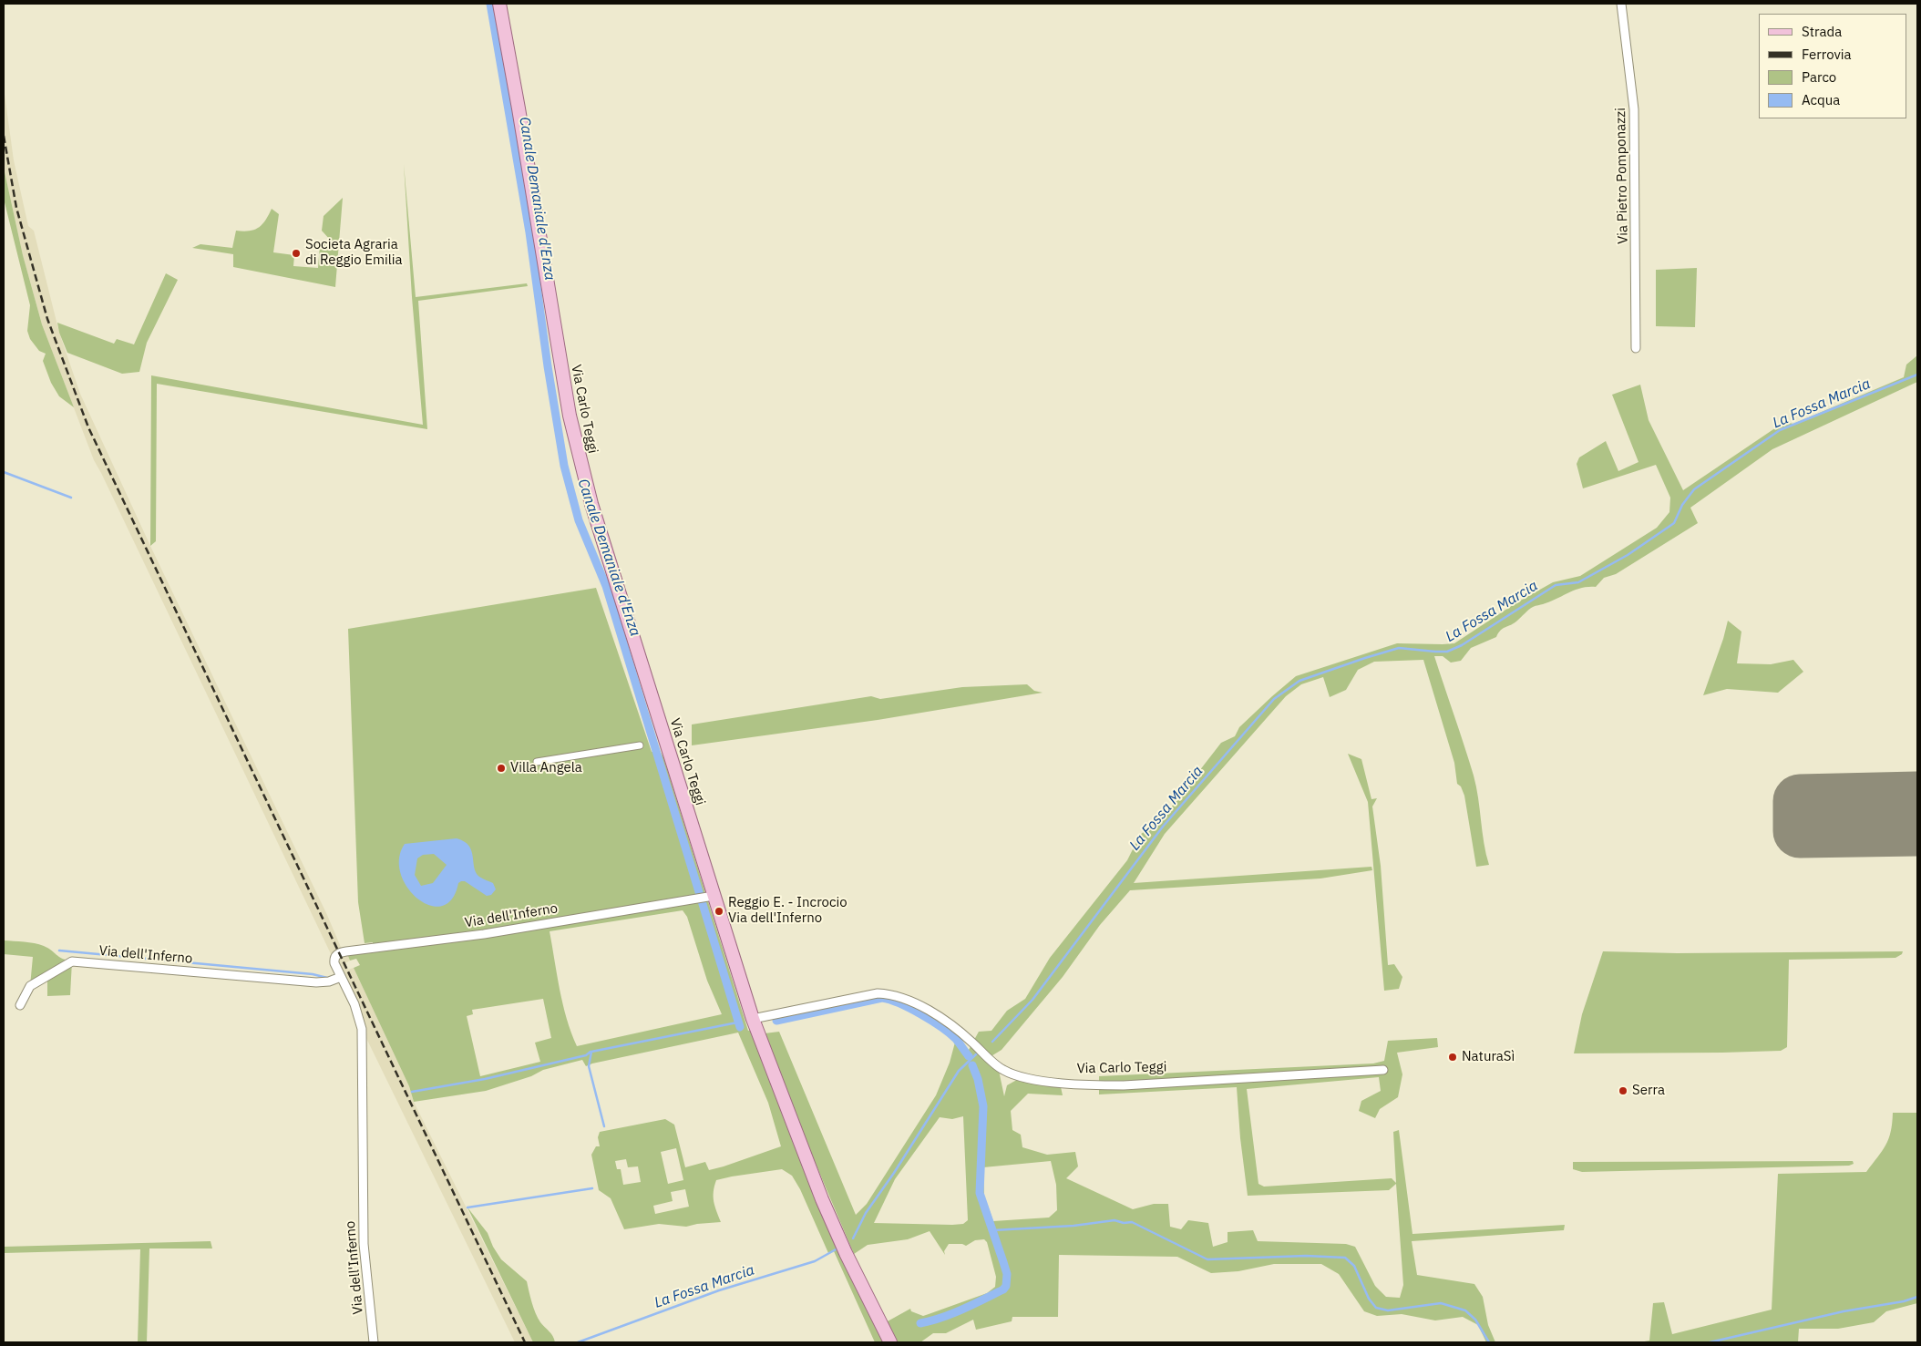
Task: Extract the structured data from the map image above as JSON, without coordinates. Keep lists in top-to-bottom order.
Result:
{
  "streets": {
    "main road": ["Via Carlo Teggi"],
    "street": ["Via Pietro Pomponazzi", "Via dell'Inferno"]
  },
  "crossings": [
    ["Via Carlo Teggi", "Via dell'Inferno"]
  ],
  "water": ["Canale Demaniale d'Enza", "La Fossa Marcia"],
  "places": [
    "Societa Agraria di Reggio Emilia",
    "Villa Angela",
    "Reggio E. - Incrocio Via dell'Inferno",
    "NaturaSì",
    "Serra"
  ],
  "legend": [
    "Strada",
    "Ferrovia",
    "Parco",
    "Acqua"
  ]
}
